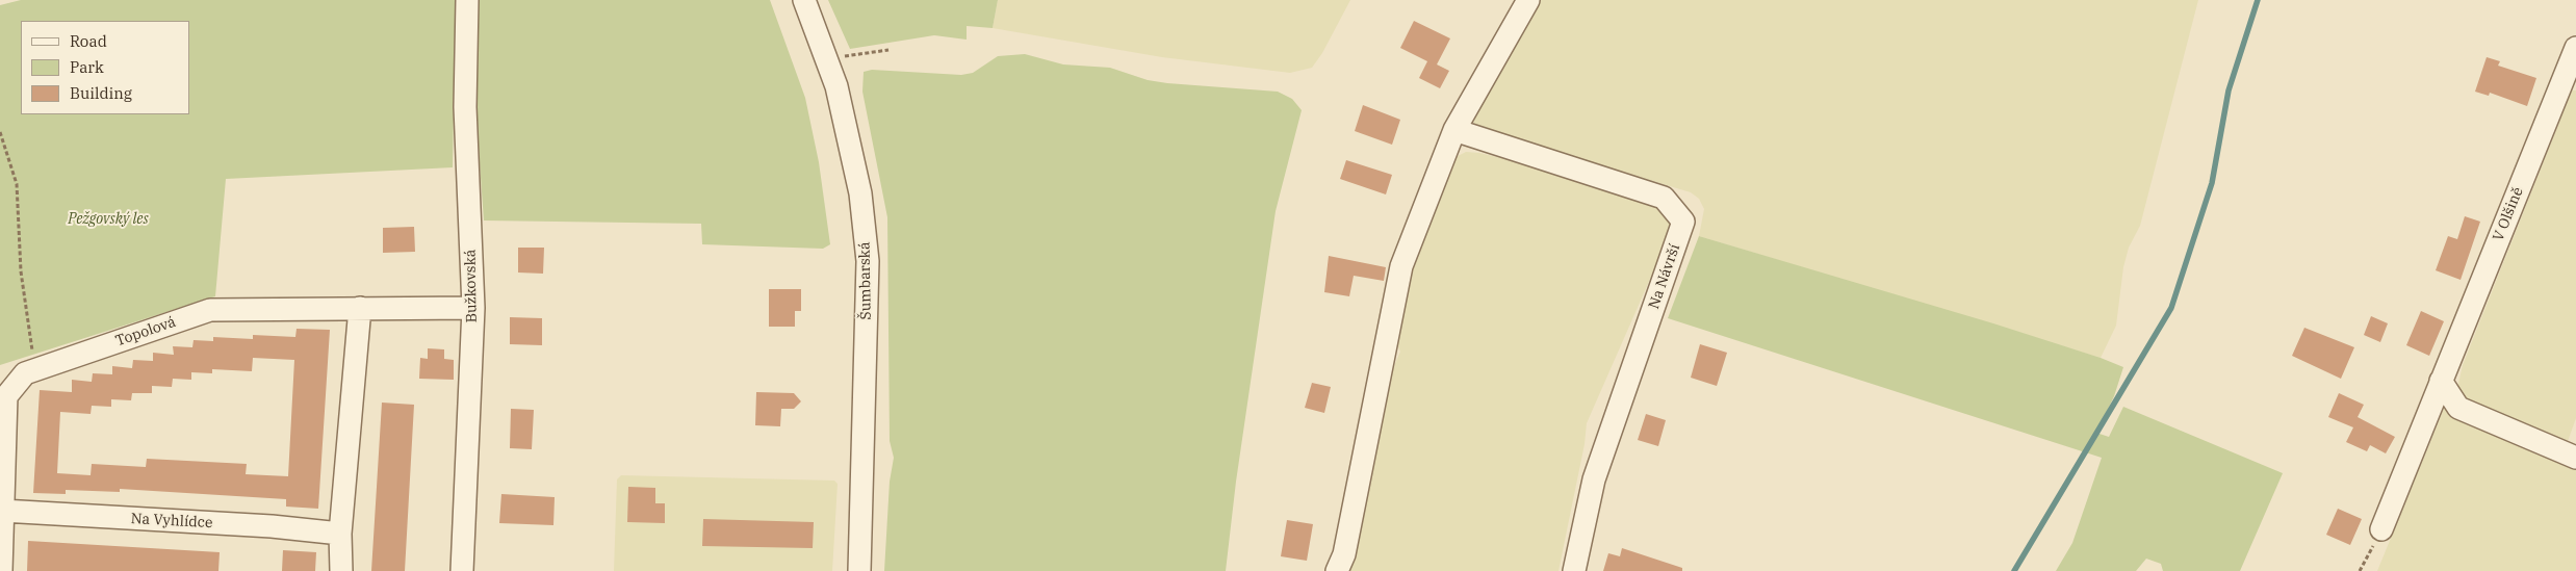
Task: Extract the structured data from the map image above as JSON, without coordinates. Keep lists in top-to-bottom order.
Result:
{
  "streets": {
    "street": [
      "V Olšině",
      "Na Návrší",
      "Šumbarská",
      "Bužkovská",
      "Topolová",
      "Na Vyhlídce"
    ]
  },
  "crossings": [
    ["Bužkovská", "Topolová"]
  ],
  "parks": ["Pežgovský les"],
  "legend": ["Road", "Park", "Building"]
}
